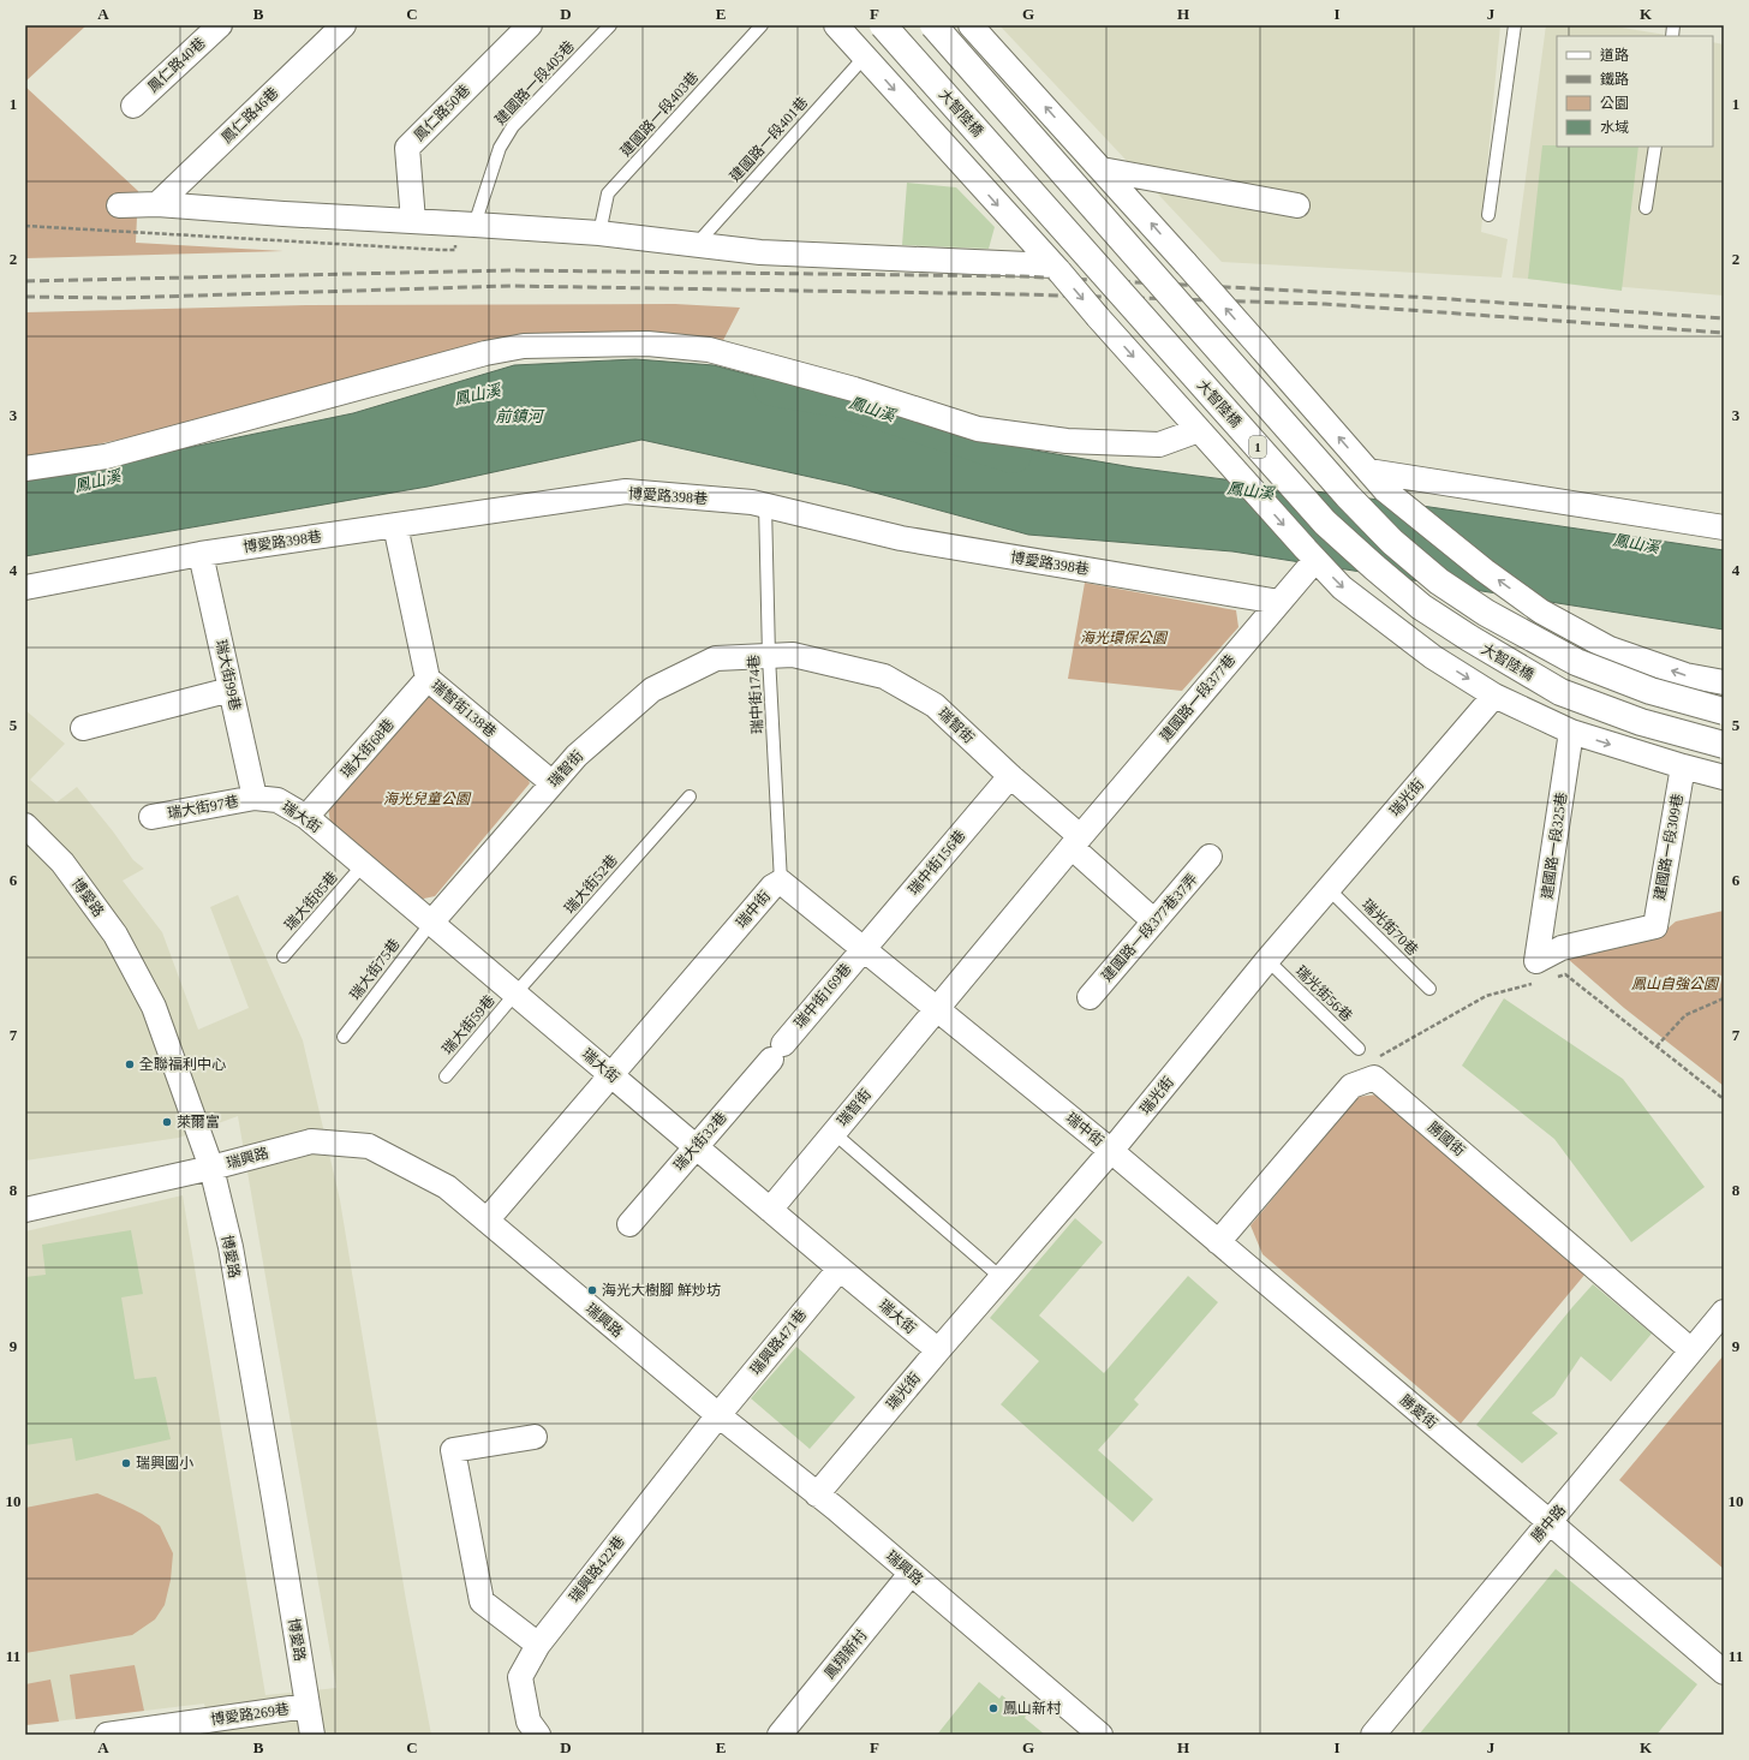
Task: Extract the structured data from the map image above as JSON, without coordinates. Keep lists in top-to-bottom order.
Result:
{
  "streets": {
    "main road": ["大智陸橋", "1"],
    "street": [
      "鳳仁路40巷",
      "鳳仁路50巷",
      "鳳仁路46巷",
      "博愛路398巷",
      "瑞大街99巷",
      "建國路一段377巷",
      "瑞智街138巷",
      "瑞智街",
      "瑞大街68巷",
      "瑞光街",
      "瑞大街97巷",
      "瑞大街",
      "建國路一段325巷",
      "建國路一段309巷",
      "瑞中街156巷",
      "博愛路",
      "瑞中街",
      "建國路一段377巷37弄",
      "瑞中街169巷",
      "勝國街",
      "瑞大街32巷",
      "瑞興路",
      "瑞興路471巷",
      "勝愛街",
      "勝中路",
      "瑞興路422巷",
      "鳳翔新村",
      "博愛路269巷"
    ],
    "lane": [
      "建國路一段405巷",
      "建國路一段403巷",
      "建國路一段401巷",
      "瑞中街174巷",
      "瑞大街52巷",
      "瑞大街85巷",
      "瑞光街70巷",
      "瑞大街75巷",
      "瑞光街56巷",
      "瑞大街59巷"
    ]
  },
  "crossings": [
    ["博愛路398巷", "瑞大街99巷"],
    ["博愛路398巷", "瑞中街174巷"],
    ["博愛路398巷", "建國路一段377巷"],
    ["博愛路398巷", "瑞智街138巷"],
    ["瑞大街99巷", "瑞大街97巷"],
    ["瑞大街99巷", "瑞大街"],
    ["瑞中街174巷", "瑞智街"],
    ["瑞中街174巷", "瑞中街"],
    ["建國路一段377巷", "瑞智街"],
    ["瑞智街138巷", "瑞智街"],
    ["瑞智街138巷", "瑞大街68巷"],
    ["瑞智街", "瑞大街"],
    ["瑞智街", "瑞中街156巷"],
    ["瑞智街", "瑞中街"],
    ["瑞智街", "瑞大街75巷"],
    ["瑞大街68巷", "瑞大街"],
    ["瑞光街", "瑞大街"],
    ["瑞光街", "瑞中街"],
    ["瑞光街", "瑞光街70巷"],
    ["瑞光街", "瑞光街56巷"],
    ["瑞光街", "瑞興路"],
    ["瑞光街", "勝愛街"],
    ["瑞大街97巷", "瑞大街"],
    ["瑞大街", "瑞大街52巷"],
    ["瑞大街", "瑞大街85巷"],
    ["瑞大街", "瑞中街"],
    ["瑞大街", "瑞大街75巷"],
    ["瑞大街", "瑞大街59巷"],
    ["瑞大街", "瑞大街32巷"],
    ["瑞大街", "瑞興路471巷"],
    ["建國路一段325巷", "建國路一段309巷"],
    ["瑞中街156巷", "瑞中街"],
    ["瑞中街156巷", "瑞中街169巷"],
    ["瑞大街52巷", "瑞大街59巷"],
    ["博愛路", "瑞興路"],
    ["博愛路", "博愛路269巷"],
    ["瑞中街", "瑞中街169巷"],
    ["瑞中街", "瑞興路"],
    ["瑞中街", "勝愛街"],
    ["瑞中街169巷", "瑞大街32巷"],
    ["勝國街", "勝愛街"],
    ["勝國街", "勝中路"],
    ["瑞興路", "瑞興路471巷"],
    ["瑞興路", "瑞興路422巷"],
    ["瑞興路", "鳳翔新村"],
    ["瑞興路471巷", "瑞興路422巷"],
    ["勝愛街", "勝中路"]
  ],
  "water": ["鳳山溪", "前鎮河"],
  "parks": ["海光環保公園", "海光兒童公園", "鳳山自強公園"],
  "places": [
    "全聯福利中心",
    "萊爾富",
    "海光大樹腳 鮮炒坊",
    "瑞興國小",
    "鳳山新村"
  ],
  "legend": [
    "道路",
    "鐵路",
    "公園",
    "水域"
  ],
  "grid": {
    "columns": [
      "A",
      "B",
      "C",
      "D",
      "E",
      "F",
      "G",
      "H",
      "I",
      "J",
      "K"
    ],
    "rows": [
      "1",
      "2",
      "3",
      "4",
      "5",
      "6",
      "7",
      "8",
      "9",
      "10",
      "11"
    ]
  }
}
